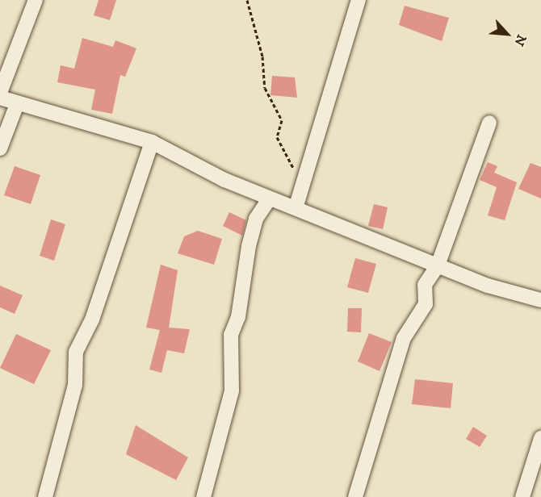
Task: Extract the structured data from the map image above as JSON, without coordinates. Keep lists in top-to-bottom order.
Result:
{
  "north": "bottom right"
}
